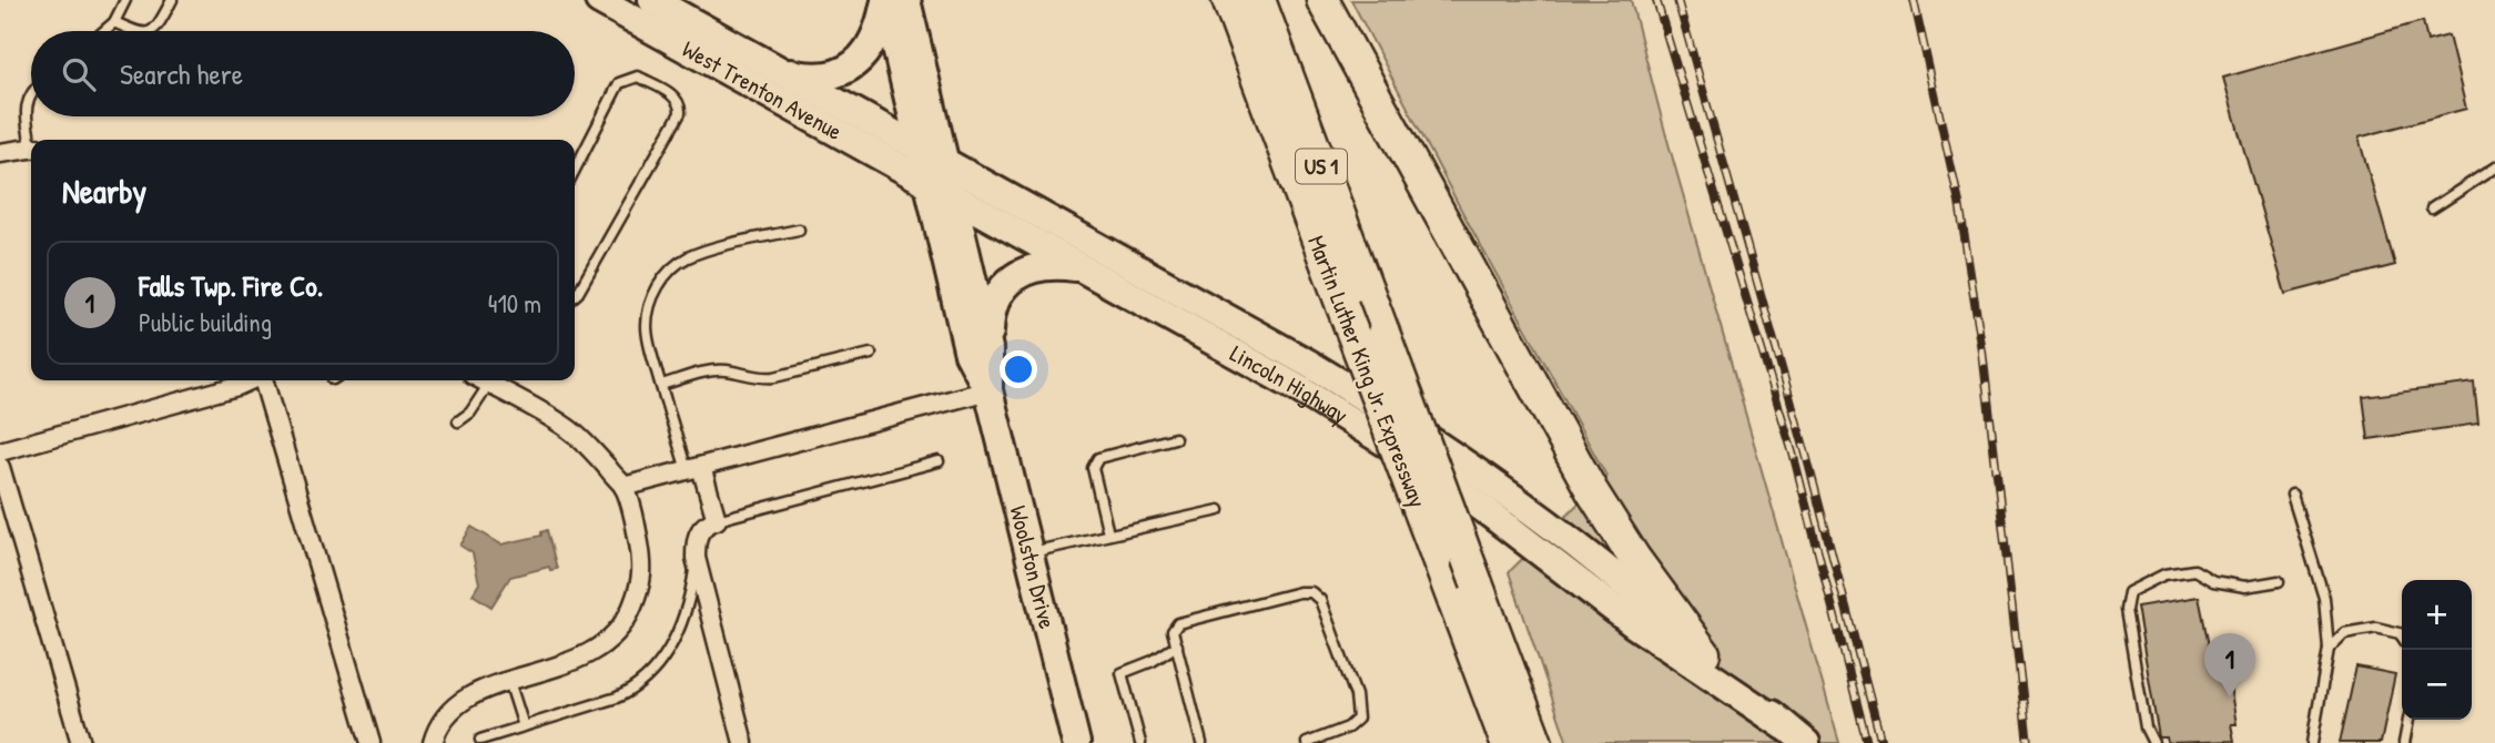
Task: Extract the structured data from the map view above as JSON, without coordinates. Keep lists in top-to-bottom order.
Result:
{
  "streets": {
    "highway": ["US 1", "Martin Luther King Jr. Expressway"],
    "main road": ["West Trenton Avenue", "Lincoln Highway", "Woolston Drive"]
  },
  "crossings": [
    ["West Trenton Avenue", "Lincoln Highway"],
    ["West Trenton Avenue", "Woolston Drive"],
    ["Lincoln Highway", "Woolston Drive"]
  ],
  "page": {
    "search": "Search here",
    "heading": "Nearby",
    "list": [
      {
        "mark": "1",
        "name": "Falls Twp. Fire Co.",
        "note": "Public building",
        "value": "410 m"
      }
    ],
    "map_buttons": ["+", "−"],
    "pins": "1"
  }
}
